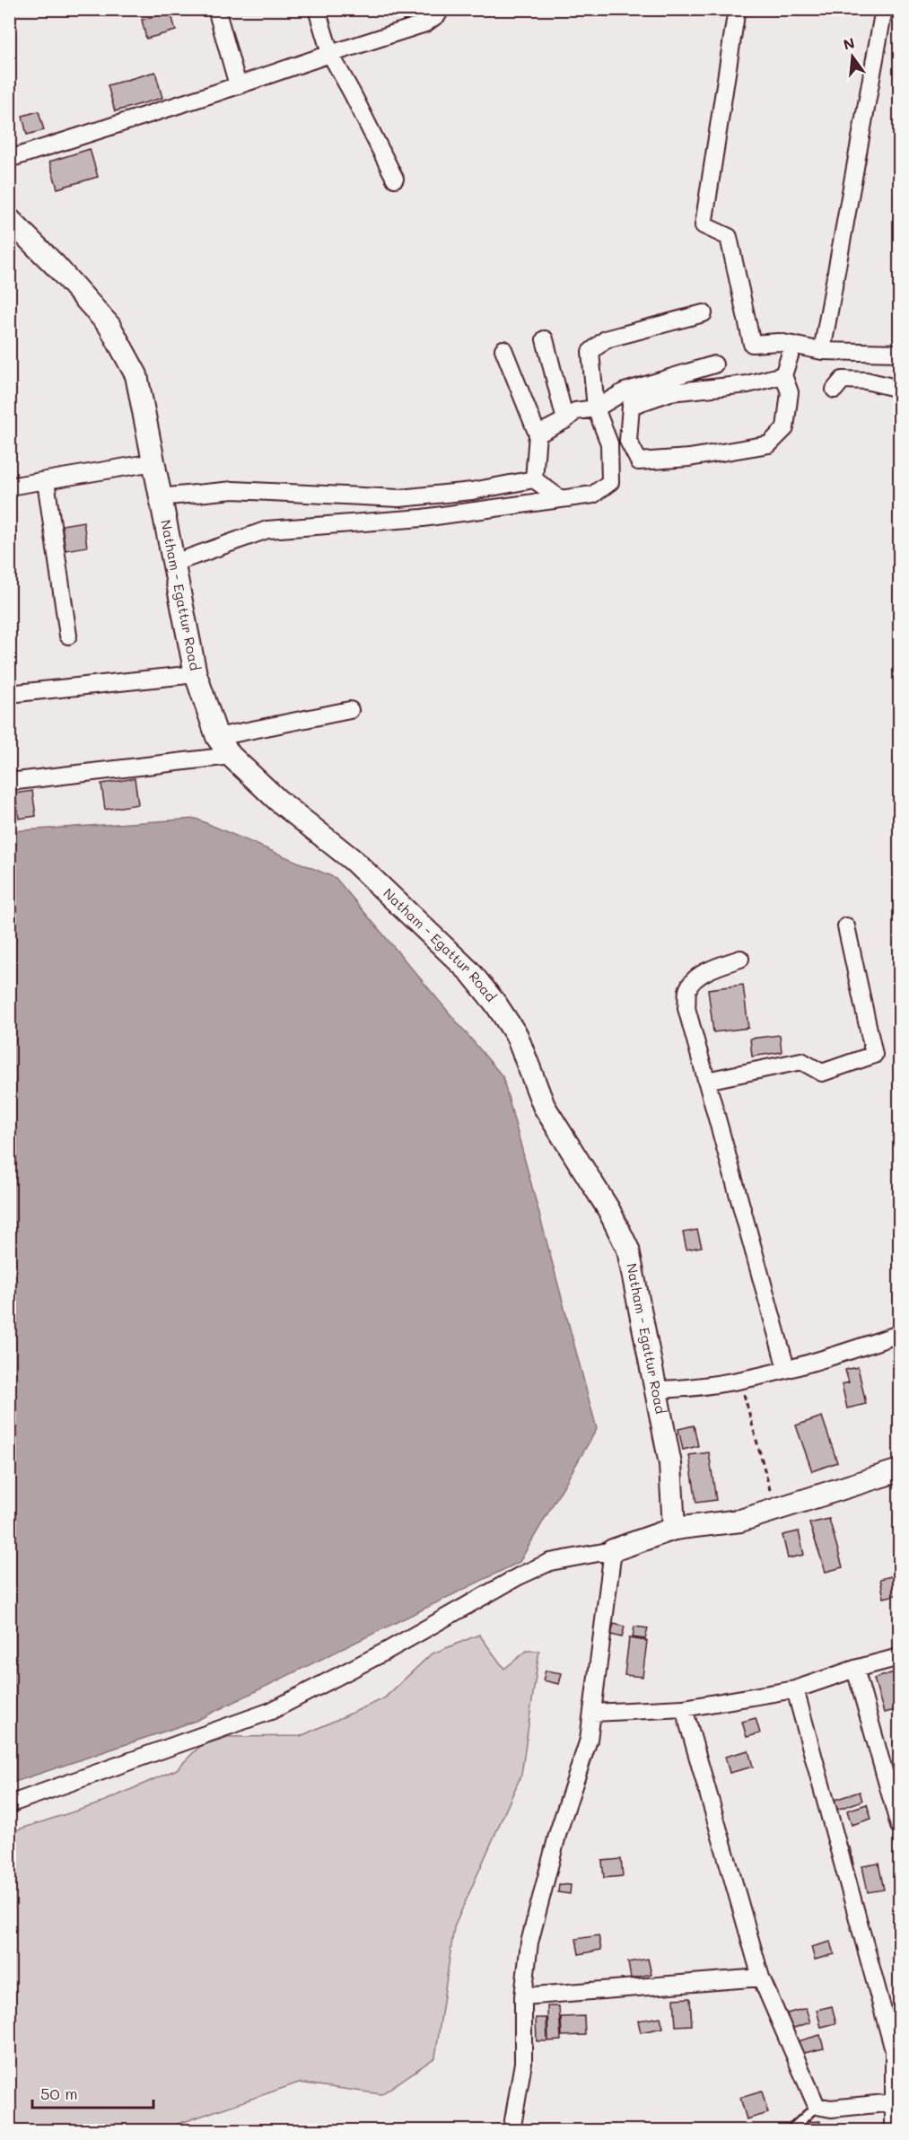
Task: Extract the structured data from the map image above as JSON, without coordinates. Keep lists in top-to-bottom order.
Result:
{
  "streets": {
    "street": ["Natham - Egattur Road"]
  },
  "scale_bar": "50 m",
  "north": "top"
}
